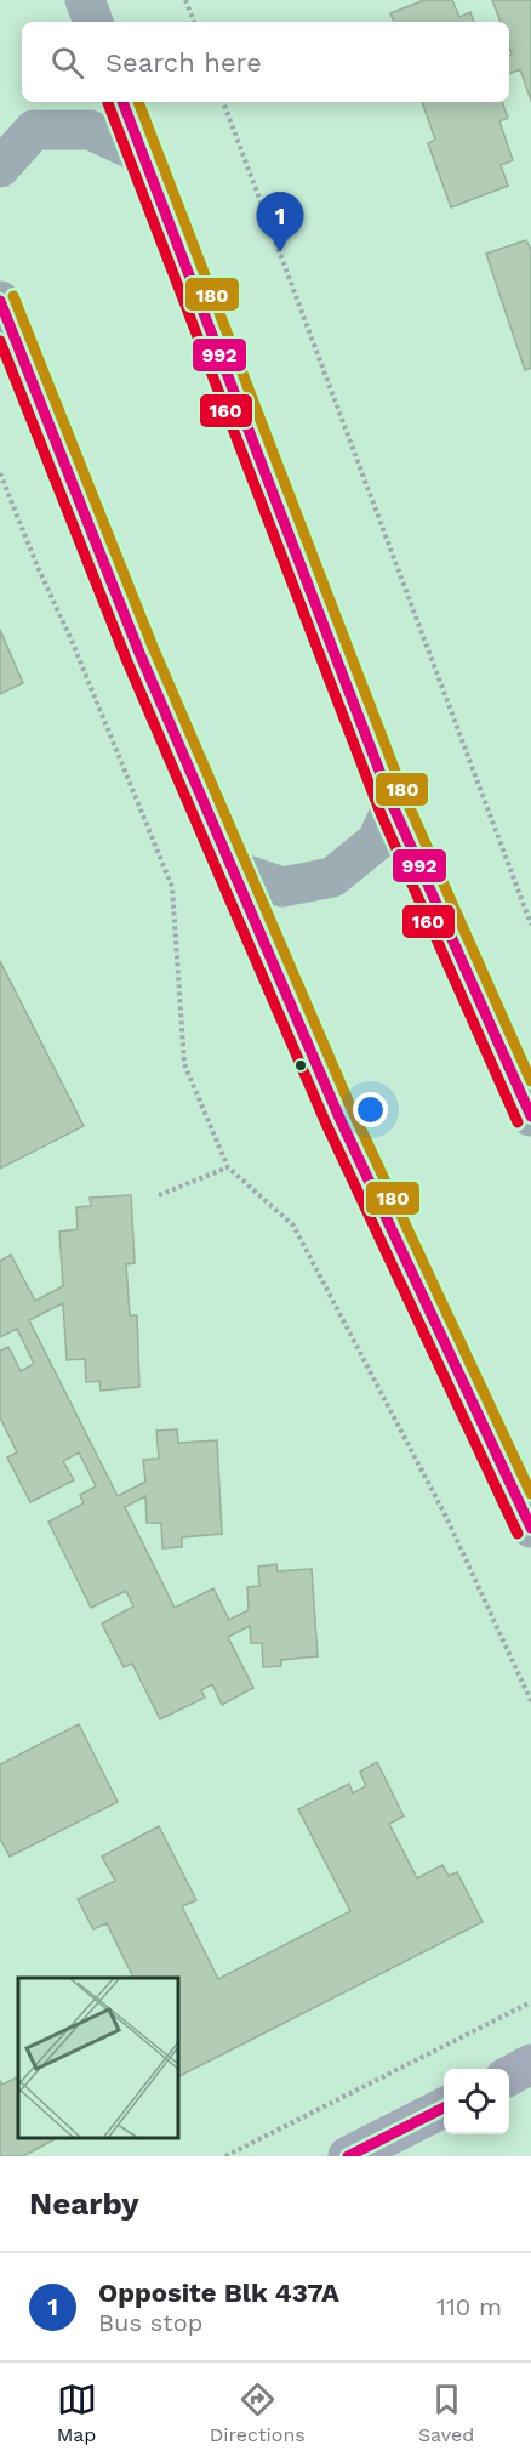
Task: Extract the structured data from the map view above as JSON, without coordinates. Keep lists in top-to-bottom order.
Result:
{
  "lines": ["transit line 992", "transit line 180", "transit line 160"],
  "page": {
    "search": "Search here",
    "pins": "1",
    "heading": "Nearby",
    "list": [
      {
        "mark": "1",
        "name": "Opposite Blk 437A",
        "note": "Bus stop",
        "value": "110 m"
      }
    ],
    "nav": ["Map", "Directions", "Saved"]
  }
}
